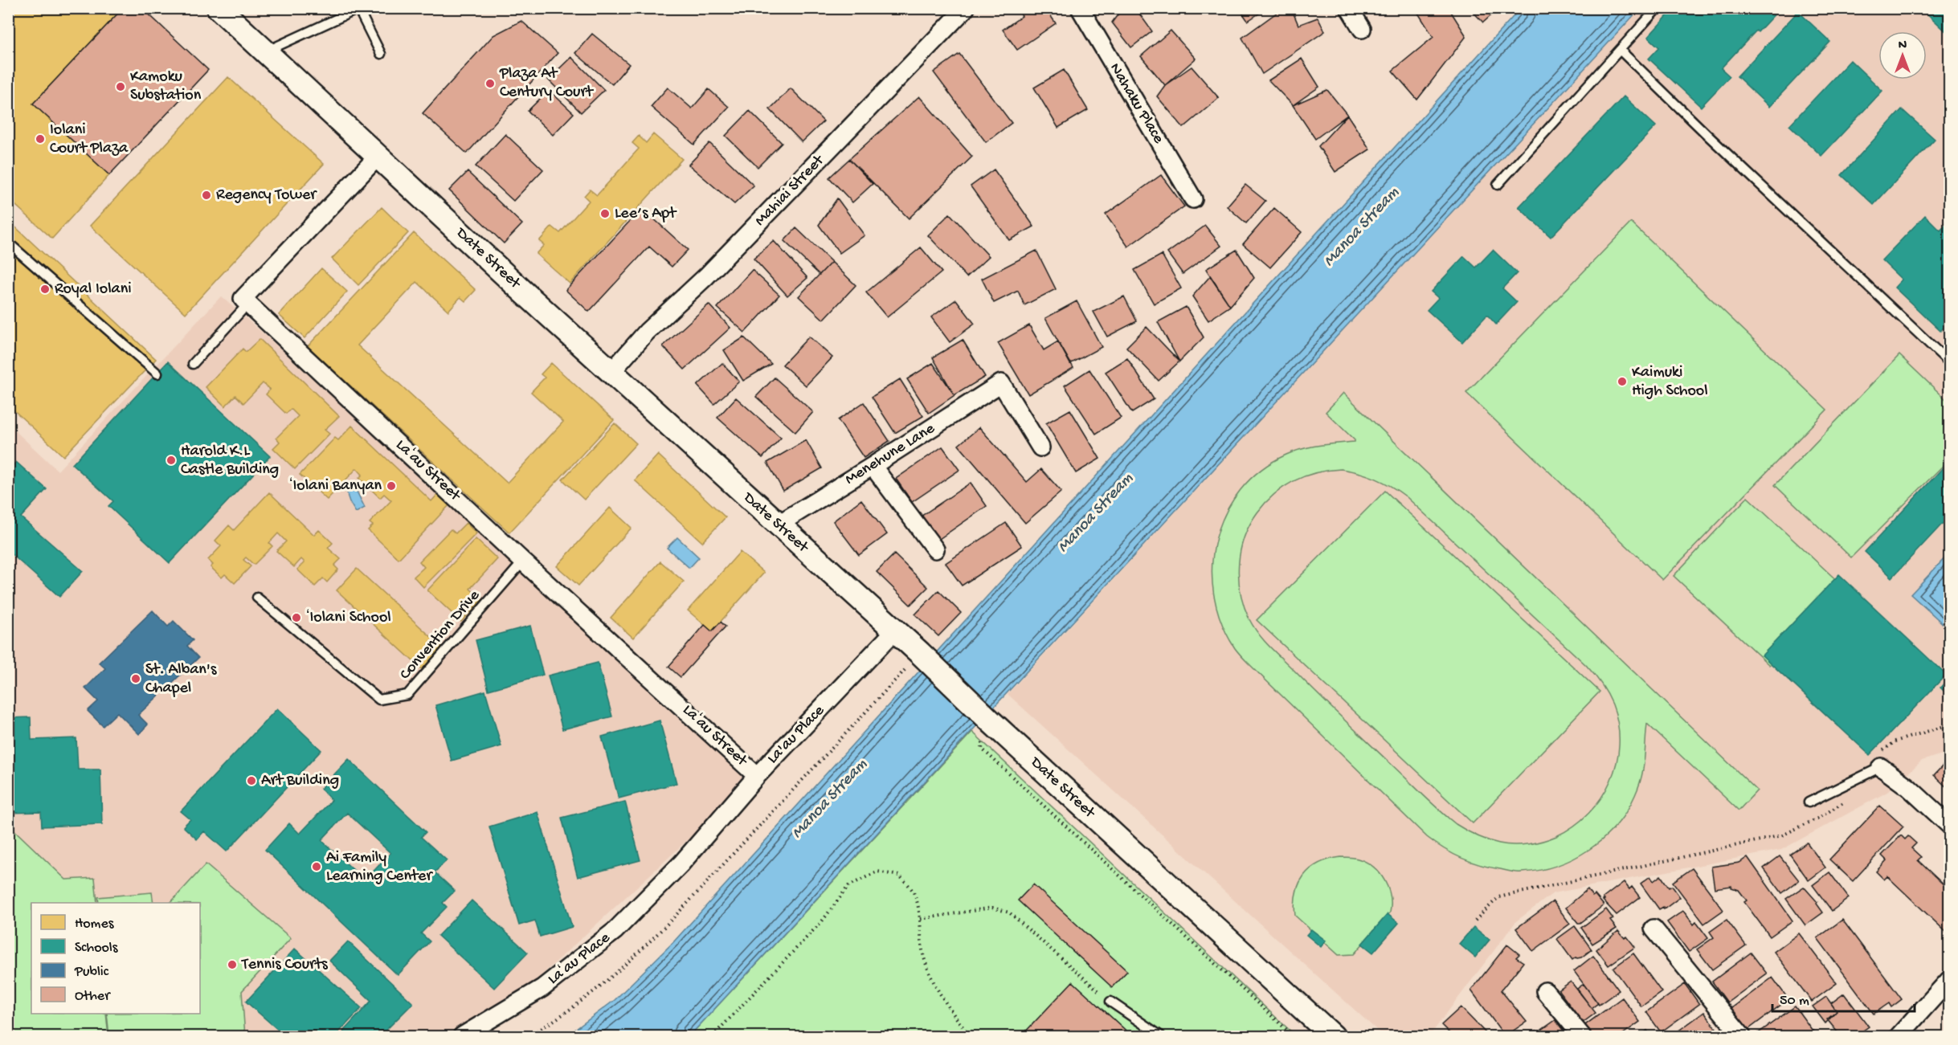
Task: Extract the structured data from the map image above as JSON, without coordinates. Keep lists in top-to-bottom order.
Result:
{
  "streets": {
    "street": [
      "Nahaku Place",
      "Mahiai Street",
      "Date Street",
      "Menehune Lane",
      "Laʻau Street",
      "La'au Place",
      "Laʻau Place"
    ],
    "lane": ["Convention Drive"]
  },
  "crossings": [
    ["Mahiai Street", "Date Street"],
    ["Date Street", "Menehune Lane"],
    ["Date Street", "La'au Place"],
    ["Laʻau Street", "Convention Drive"],
    ["Laʻau Street", "La'au Place"],
    ["La'au Place", "Laʻau Place"]
  ],
  "water": ["Manoa Stream"],
  "places": [
    "Plaza At Century Court",
    "Kamoku Substation",
    "Iolani Court Plaza",
    "Regency Tower",
    "Lee’s Apt",
    "Royal Iolani",
    "Kaimuki High School",
    "Harold K.L Castle Building",
    "ʻIolani Banyan",
    "ʻIolani School",
    "St. Alban's Chapel",
    "Art Building",
    "Ai Family Learning Center",
    "Tennis Courts"
  ],
  "legend": [
    "Homes",
    "Schools",
    "Public",
    "Other"
  ],
  "scale_bar": "50 m",
  "north": "top"
}
